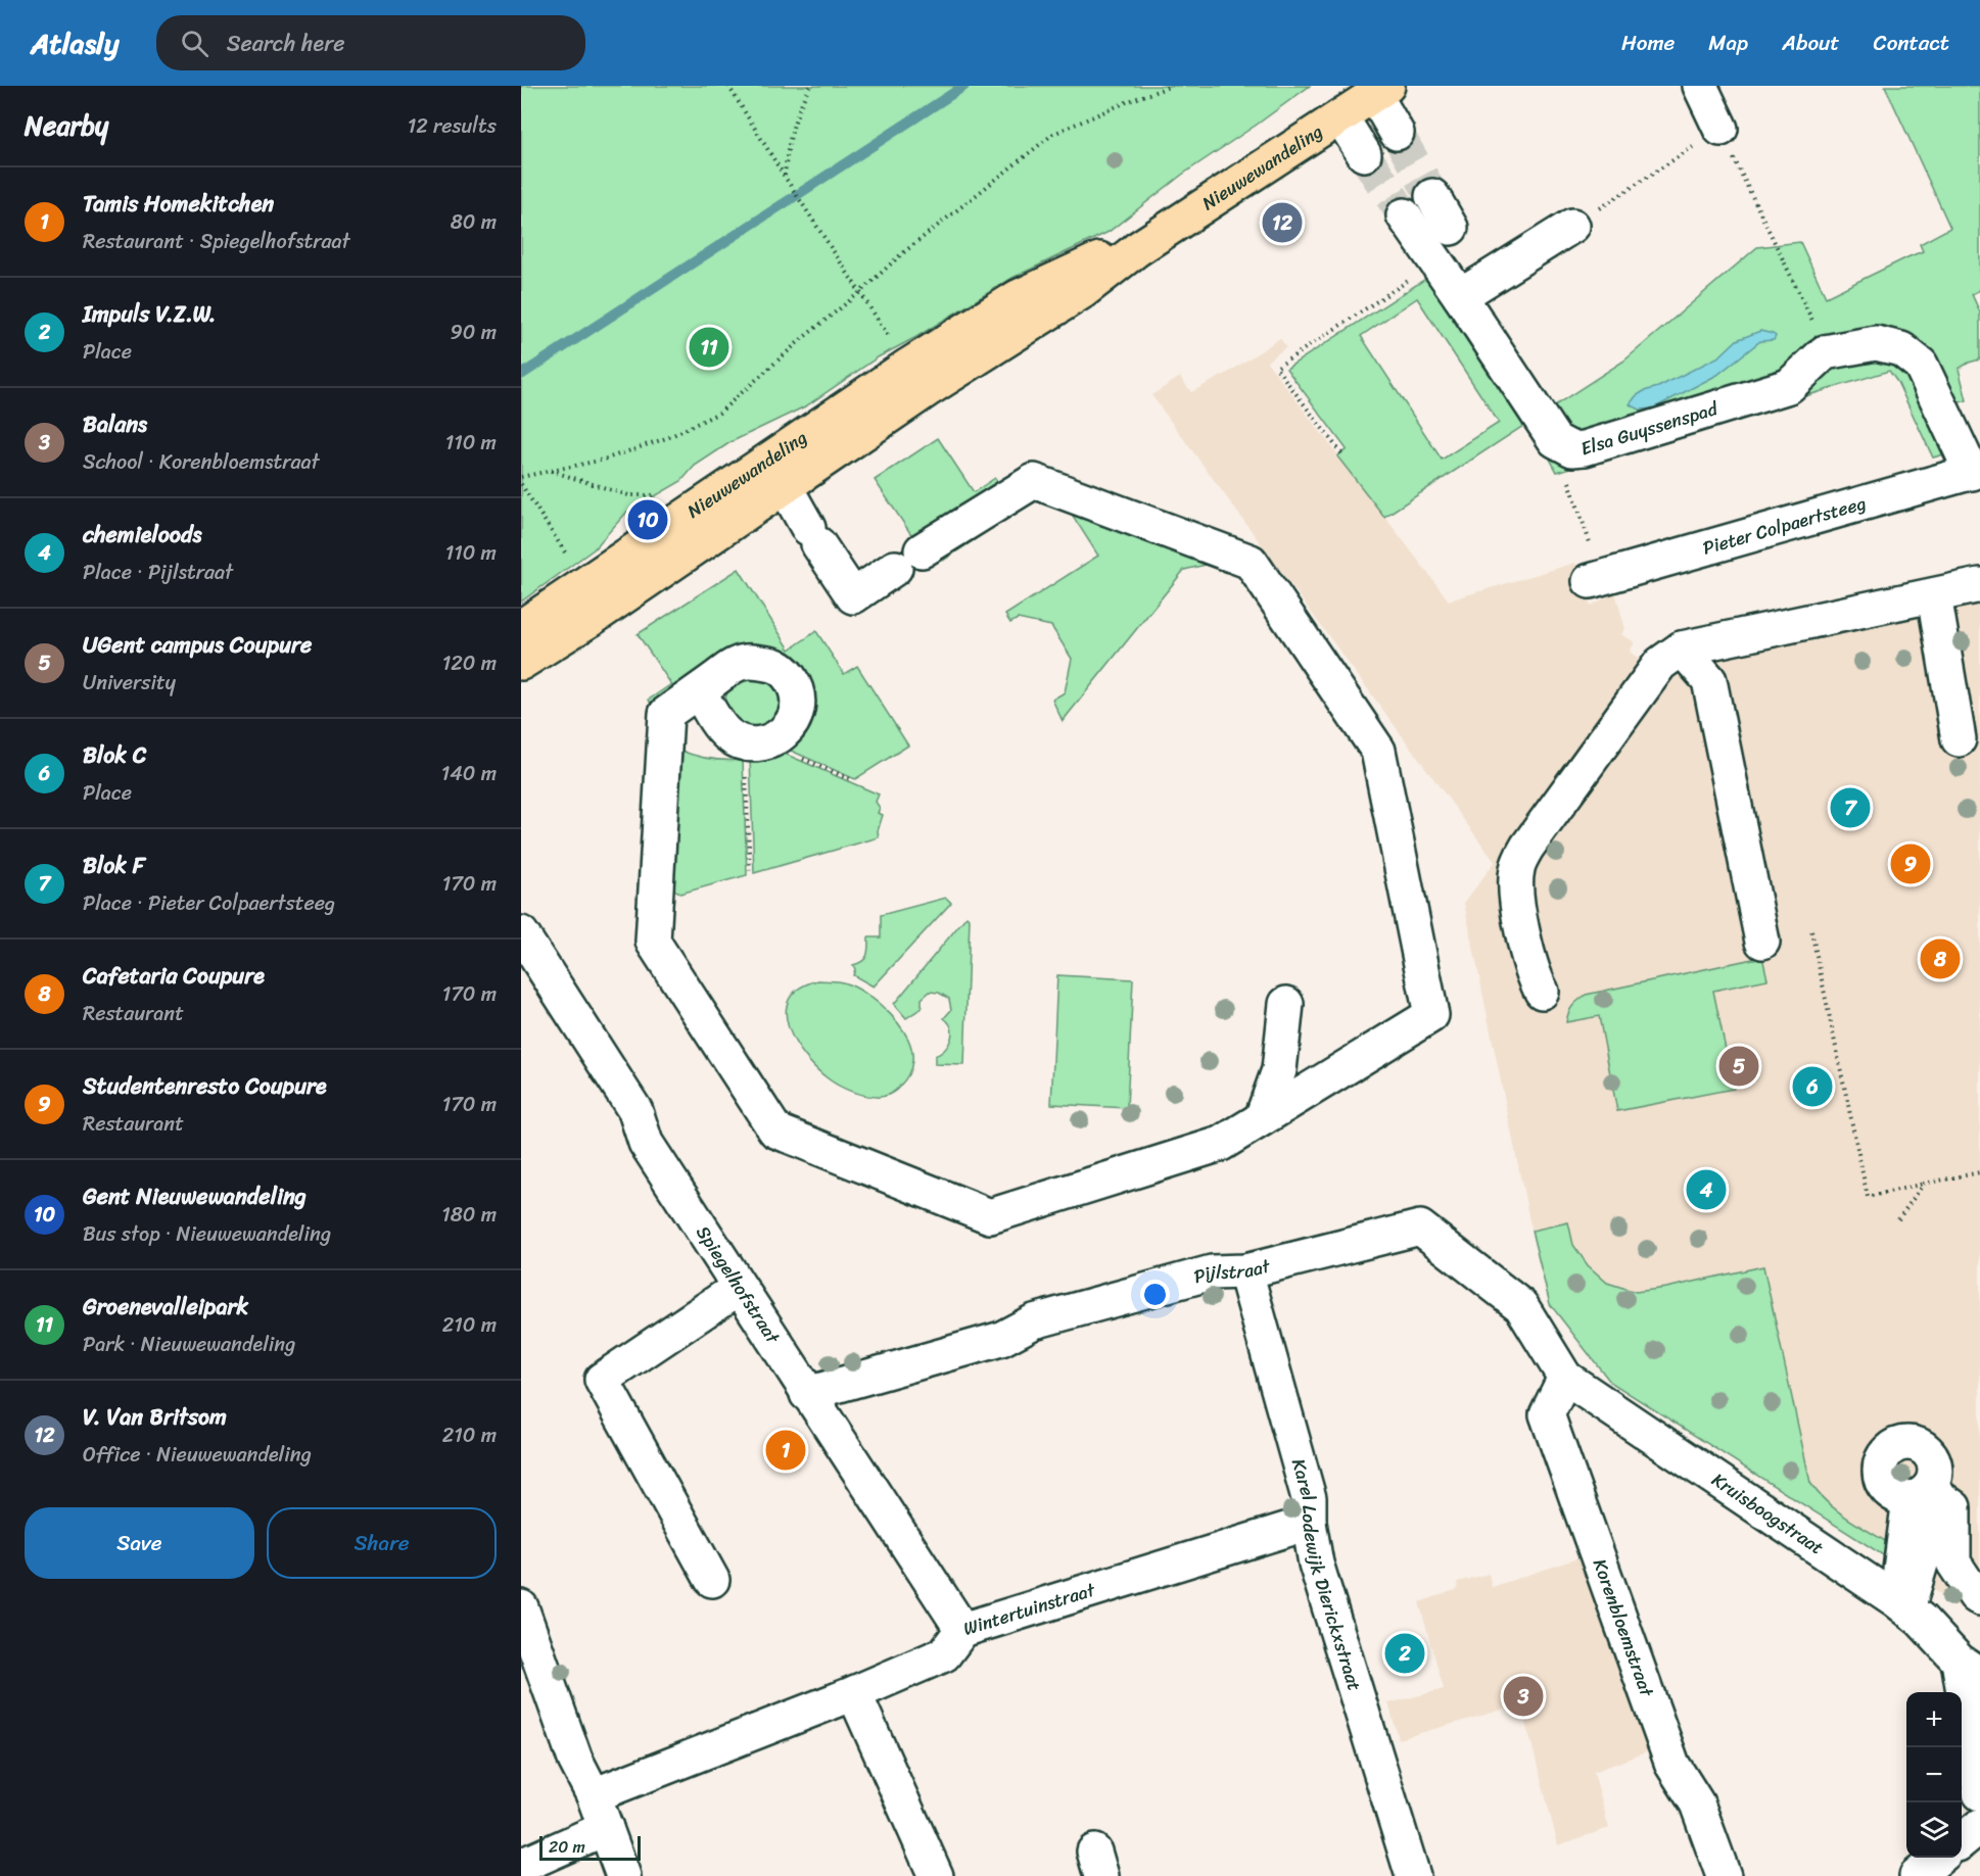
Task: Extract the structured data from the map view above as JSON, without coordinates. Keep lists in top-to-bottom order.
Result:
{
  "streets": {
    "main road": ["Nieuwewandeling"],
    "street": [
      "Elsa Guyssenspad",
      "Pieter Colpaertsteeg",
      "Pijlstraat",
      "Spiegelhofstraat",
      "Kruisboogstraat",
      "Karel Lodewijk Dierickxstraat",
      "Wintertuinstraat",
      "Korenbloemstraat"
    ]
  },
  "crossings": [
    ["Pijlstraat", "Spiegelhofstraat"],
    ["Pijlstraat", "Kruisboogstraat"],
    ["Pijlstraat", "Karel Lodewijk Dierickxstraat"],
    ["Pijlstraat", "Korenbloemstraat"],
    ["Spiegelhofstraat", "Wintertuinstraat"],
    ["Kruisboogstraat", "Korenbloemstraat"],
    ["Karel Lodewijk Dierickxstraat", "Wintertuinstraat"]
  ],
  "scale_bar": "20 m",
  "page": {
    "header": "Atlasly",
    "search": "Search here",
    "nav": [
      "Home",
      "Map",
      "About",
      "Contact"
    ],
    "heading": ["Nearby", "12 results"],
    "list": [
      {
        "mark": "1",
        "name": "Tamis Homekitchen",
        "note": "Restaurant · Spiegelhofstraat",
        "value": "80 m"
      },
      {
        "mark": "2",
        "name": "Impuls V.Z.W.",
        "note": "Place",
        "value": "90 m"
      },
      {
        "mark": "3",
        "name": "Balans",
        "note": "School · Korenbloemstraat",
        "value": "110 m"
      },
      {
        "mark": "4",
        "name": "chemieloods",
        "note": "Place · Pijlstraat",
        "value": "110 m"
      },
      {
        "mark": "5",
        "name": "UGent campus Coupure",
        "note": "University",
        "value": "120 m"
      },
      {
        "mark": "6",
        "name": "Blok C",
        "note": "Place",
        "value": "140 m"
      },
      {
        "mark": "7",
        "name": "Blok F",
        "note": "Place · Pieter Colpaertsteeg",
        "value": "170 m"
      },
      {
        "mark": "8",
        "name": "Cafetaria Coupure",
        "note": "Restaurant",
        "value": "170 m"
      },
      {
        "mark": "9",
        "name": "Studentenresto Coupure",
        "note": "Restaurant",
        "value": "170 m"
      },
      {
        "mark": "10",
        "name": "Gent Nieuwewandeling",
        "note": "Bus stop · Nieuwewandeling",
        "value": "180 m"
      },
      {
        "mark": "11",
        "name": "Groenevalleipark",
        "note": "Park · Nieuwewandeling",
        "value": "210 m"
      },
      {
        "mark": "12",
        "name": "V. Van Britsom",
        "note": "Office · Nieuwewandeling",
        "value": "210 m"
      }
    ],
    "pins": [
      "12",
      "11",
      "10",
      "7",
      "9",
      "8",
      "5",
      "6",
      "4",
      "1",
      "2",
      "3"
    ],
    "buttons": ["Save", "Share"],
    "map_buttons": ["+", "−"],
    "scale": "20 m"
  }
}
